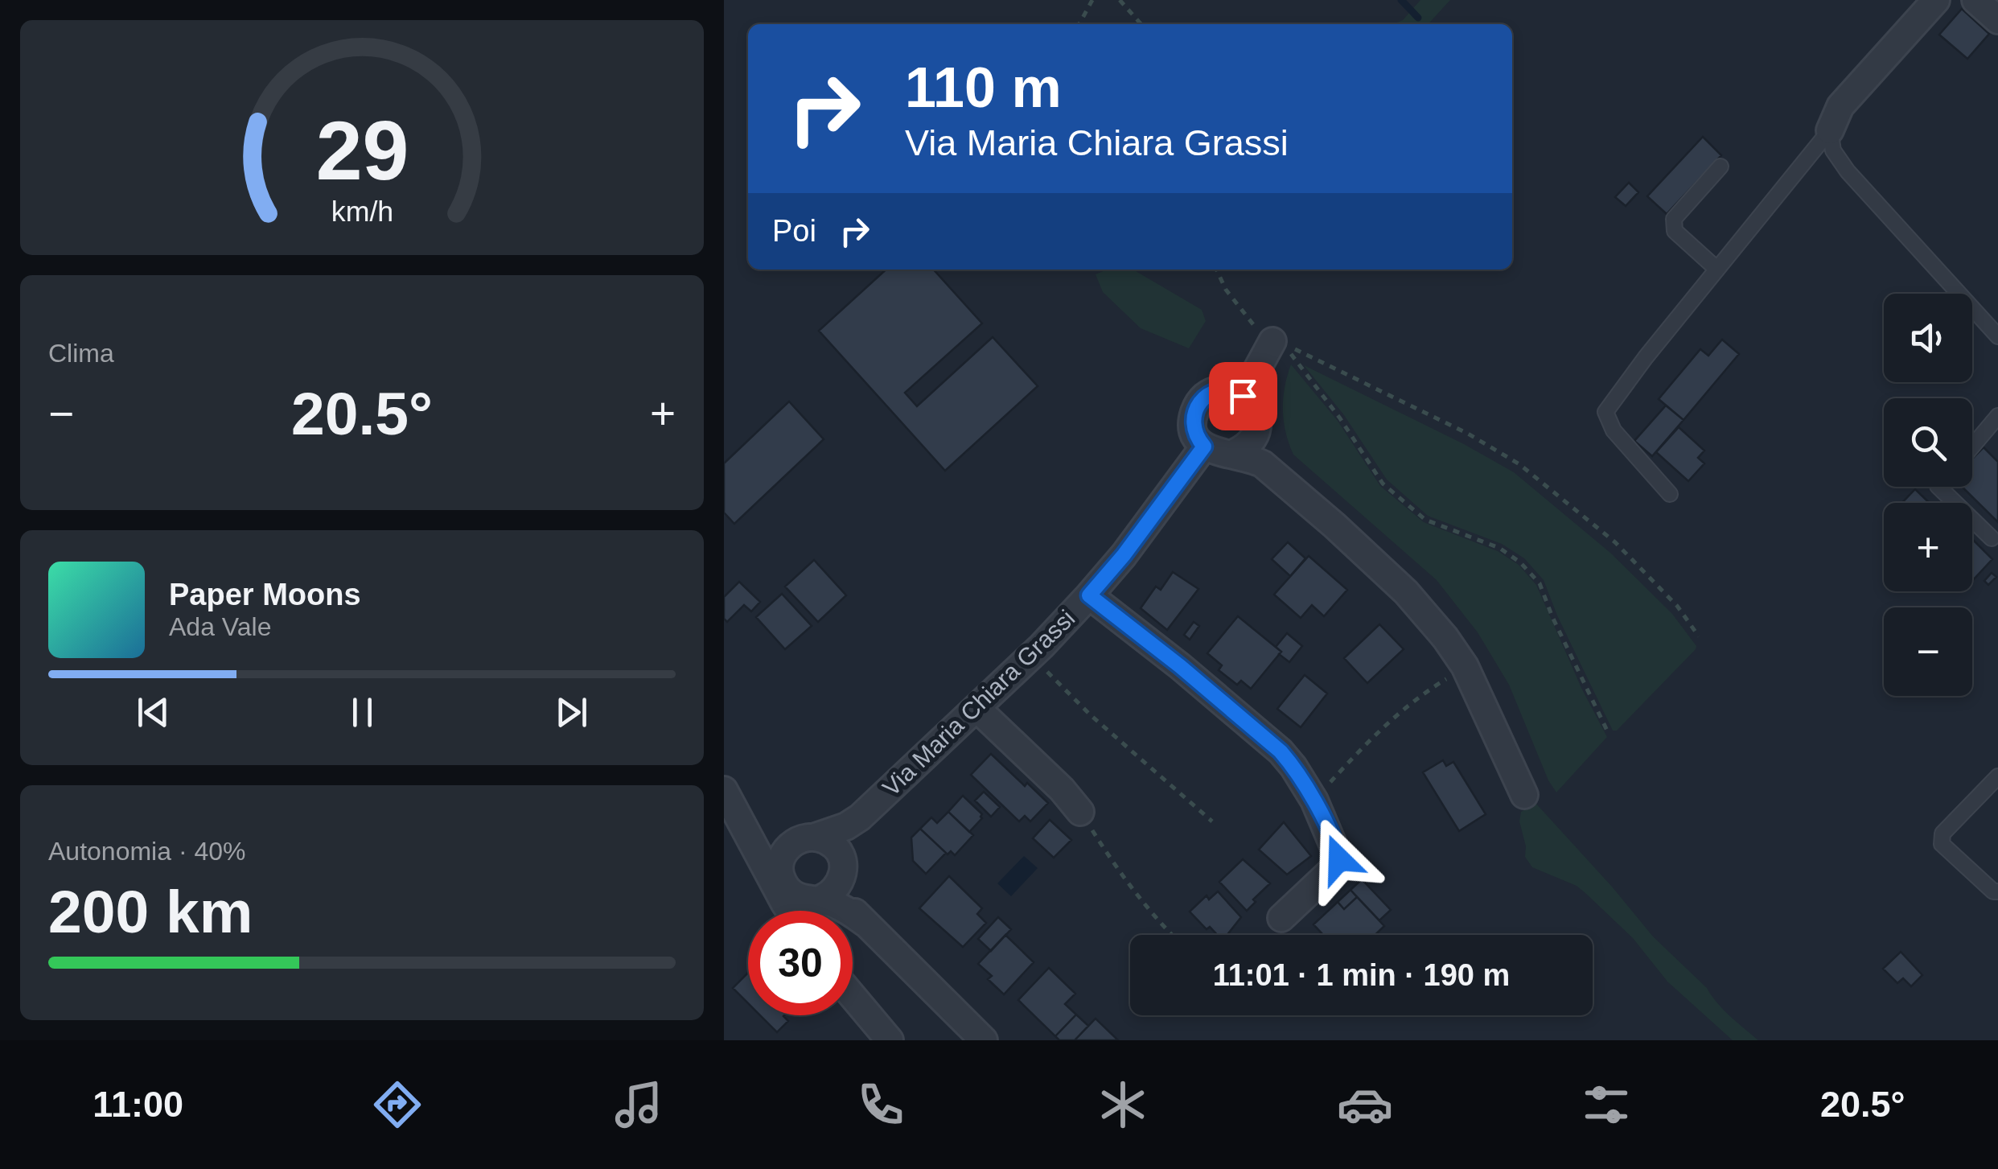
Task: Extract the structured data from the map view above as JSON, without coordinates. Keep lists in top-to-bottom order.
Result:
{
  "streets": {
    "street": ["Via Maria Chiara Grassi"]
  },
  "page": {
    "turn": ["110 m", "Via Maria Chiara Grassi"],
    "then": "Poi",
    "tile": [
      "Clima",
      ["Autonomia · 40%", "200 km"]
    ],
    "map_buttons": ["+", "−"],
    "heat": ["−", "20.5°", "+"],
    "song": ["Paper Moons", "Ada Vale"],
    "limit": "30",
    "trip": "11:01 · 1 min · 190 m",
    "tabs": ["11:00", "20.5°"],
    "gauge": ["29", "km/h"]
  }
}
